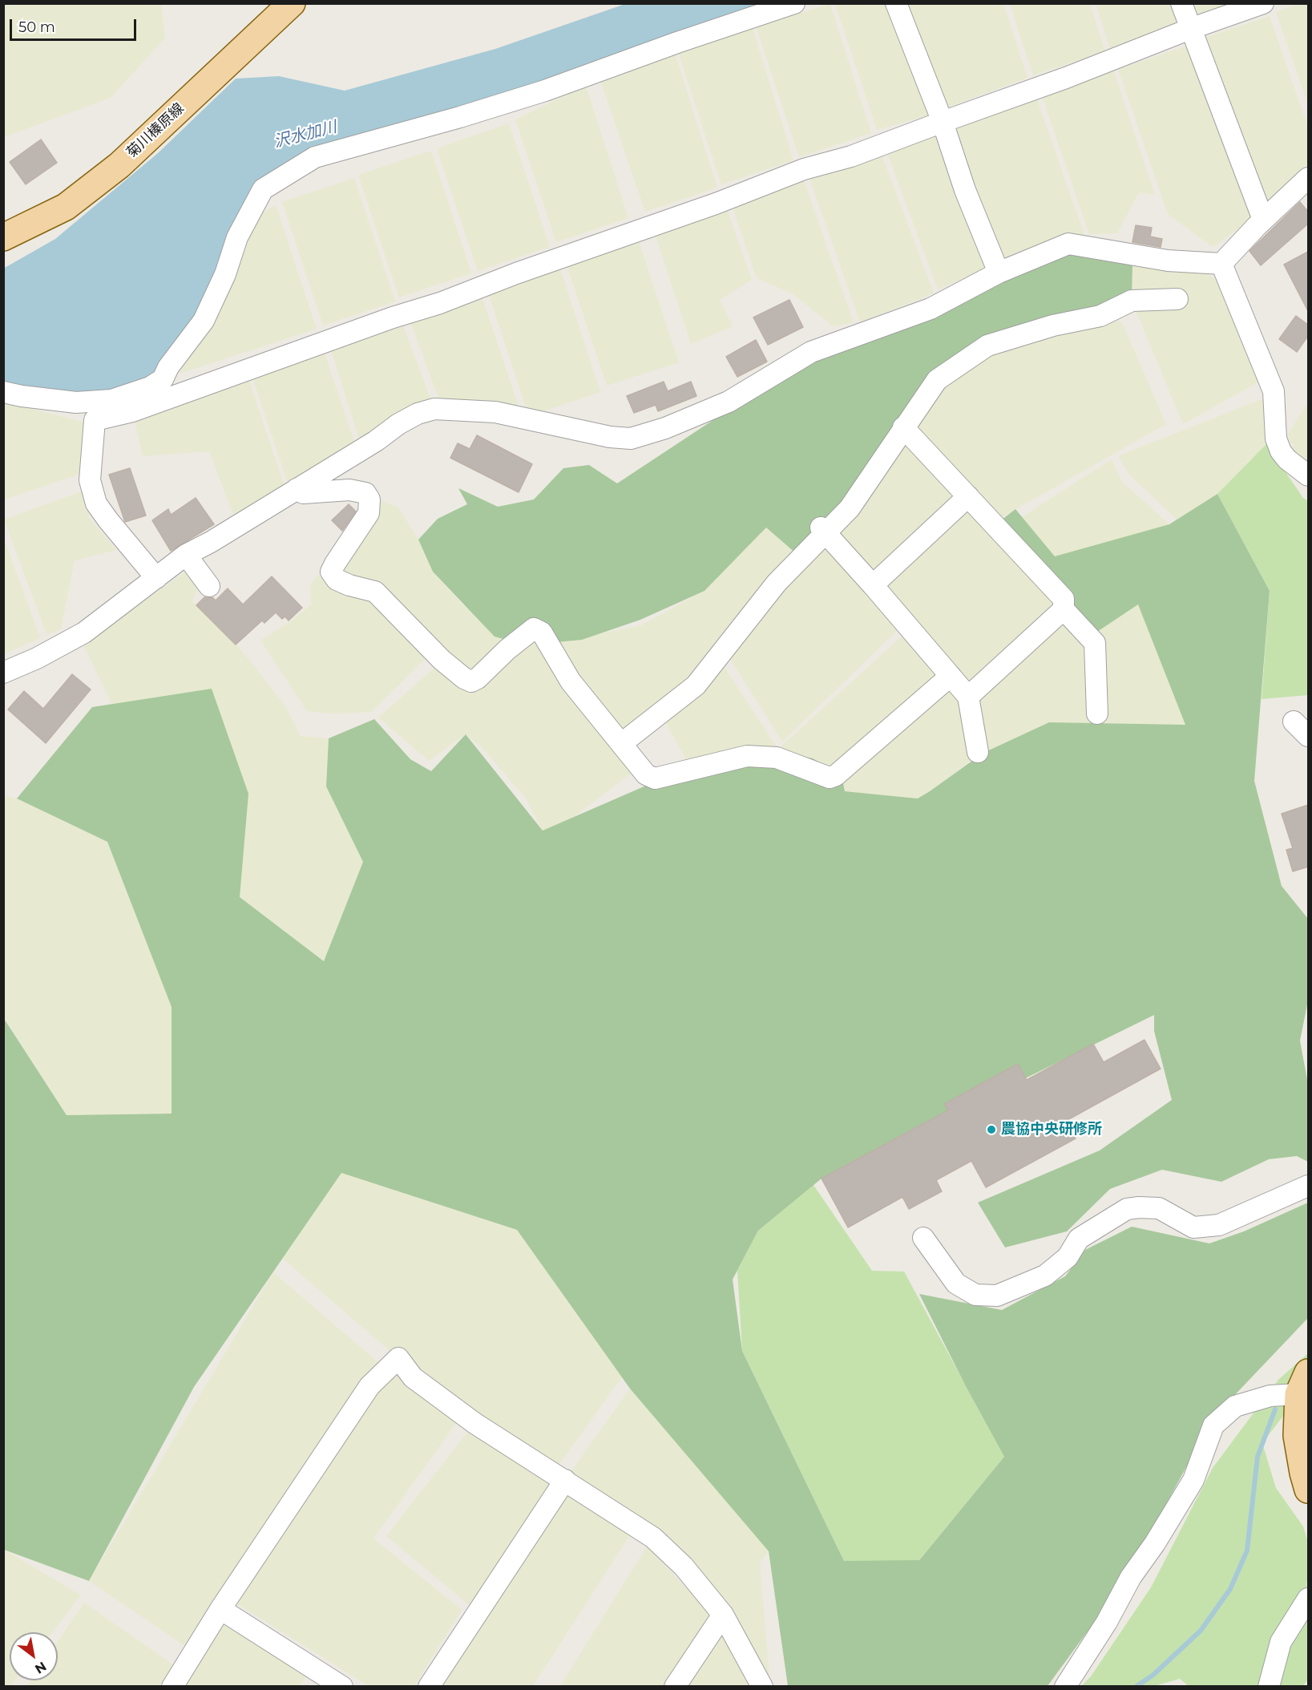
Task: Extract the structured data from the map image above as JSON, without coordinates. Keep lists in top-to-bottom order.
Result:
{
  "streets": {
    "main road": ["菊川榛原線"]
  },
  "water": ["沢水加川"],
  "places": ["農協中央研修所"],
  "scale_bar": "50 m",
  "north": "bottom right"
}
